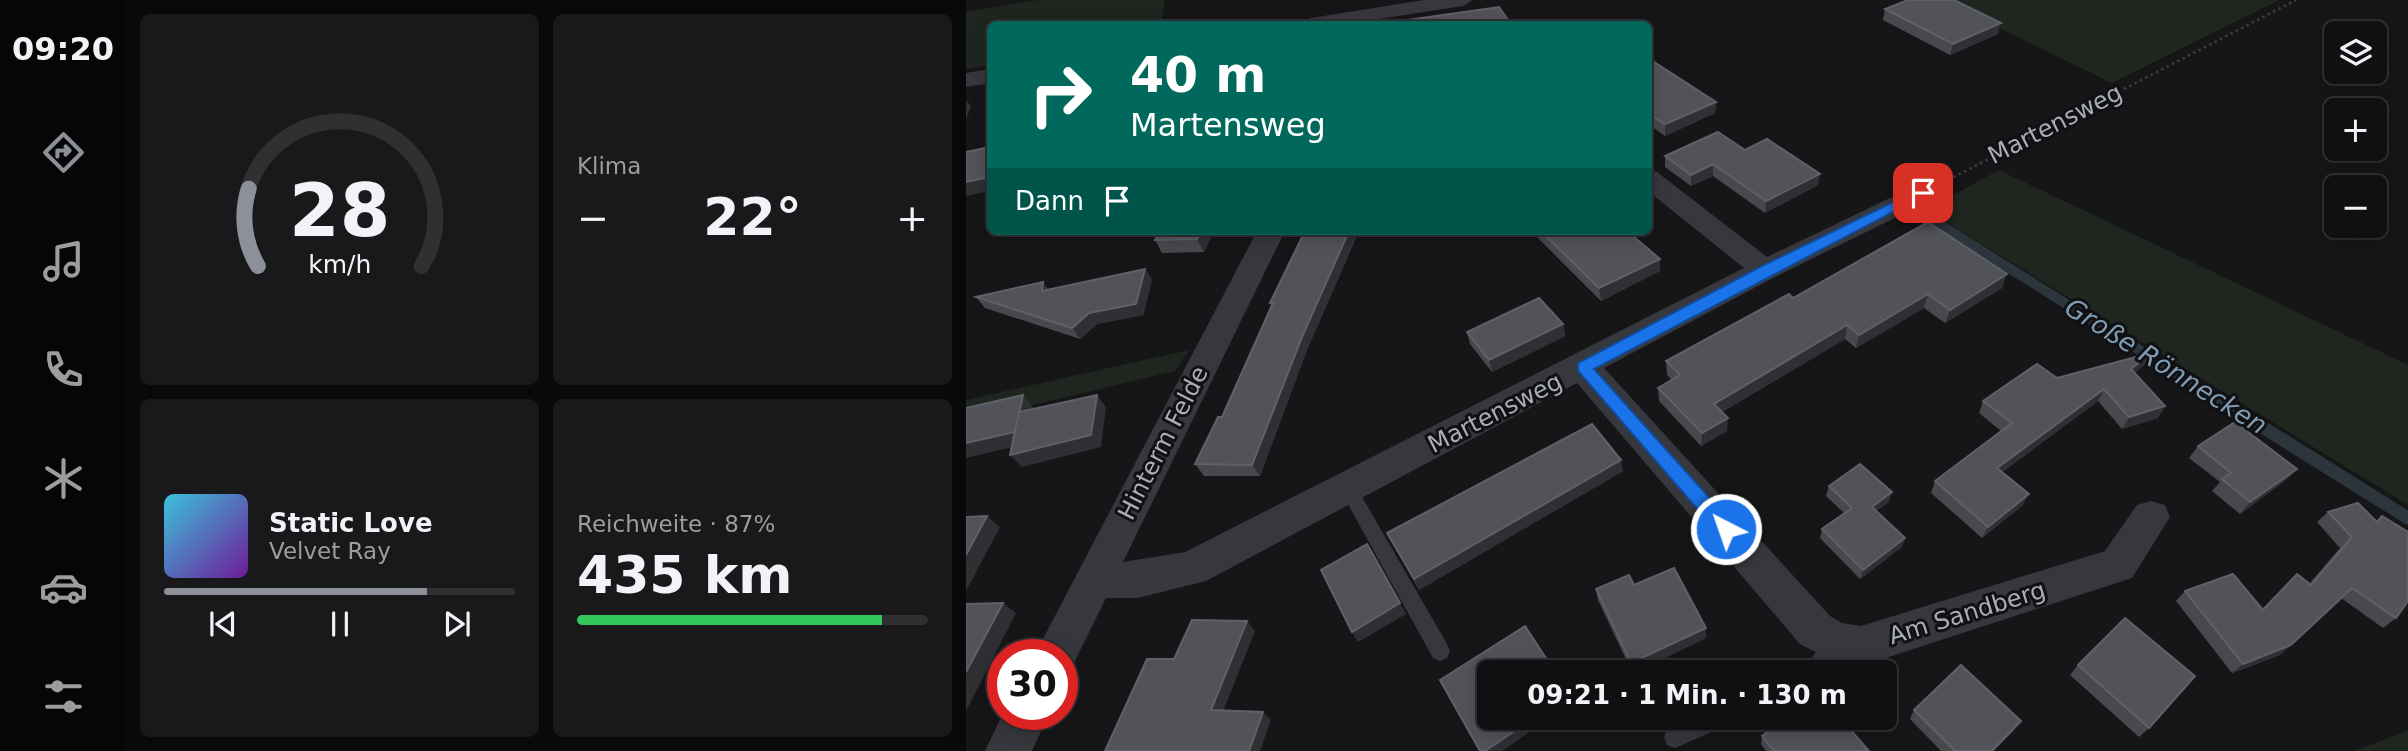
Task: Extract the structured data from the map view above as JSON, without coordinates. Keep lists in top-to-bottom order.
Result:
{
  "streets": {
    "street": ["Martensweg", "Hinterm Felde", "Am Sandberg"]
  },
  "crossings": [
    ["Martensweg", "Hinterm Felde"],
    ["Martensweg", "Am Sandberg"]
  ],
  "water": ["Große Rönnecken"],
  "page": {
    "tabs": "09:20",
    "tile": [
      "Klima",
      ["Reichweite · 87%", "435 km"]
    ],
    "map_buttons": ["+", "−"],
    "turn": ["40 m", "Martensweg"],
    "then": "Dann",
    "heat": ["−", "22°", "+"],
    "song": ["Static Love", "Velvet Ray"],
    "limit": "30",
    "trip": "09:21 · 1 Min. · 130 m",
    "gauge": ["28", "km/h"]
  }
}
